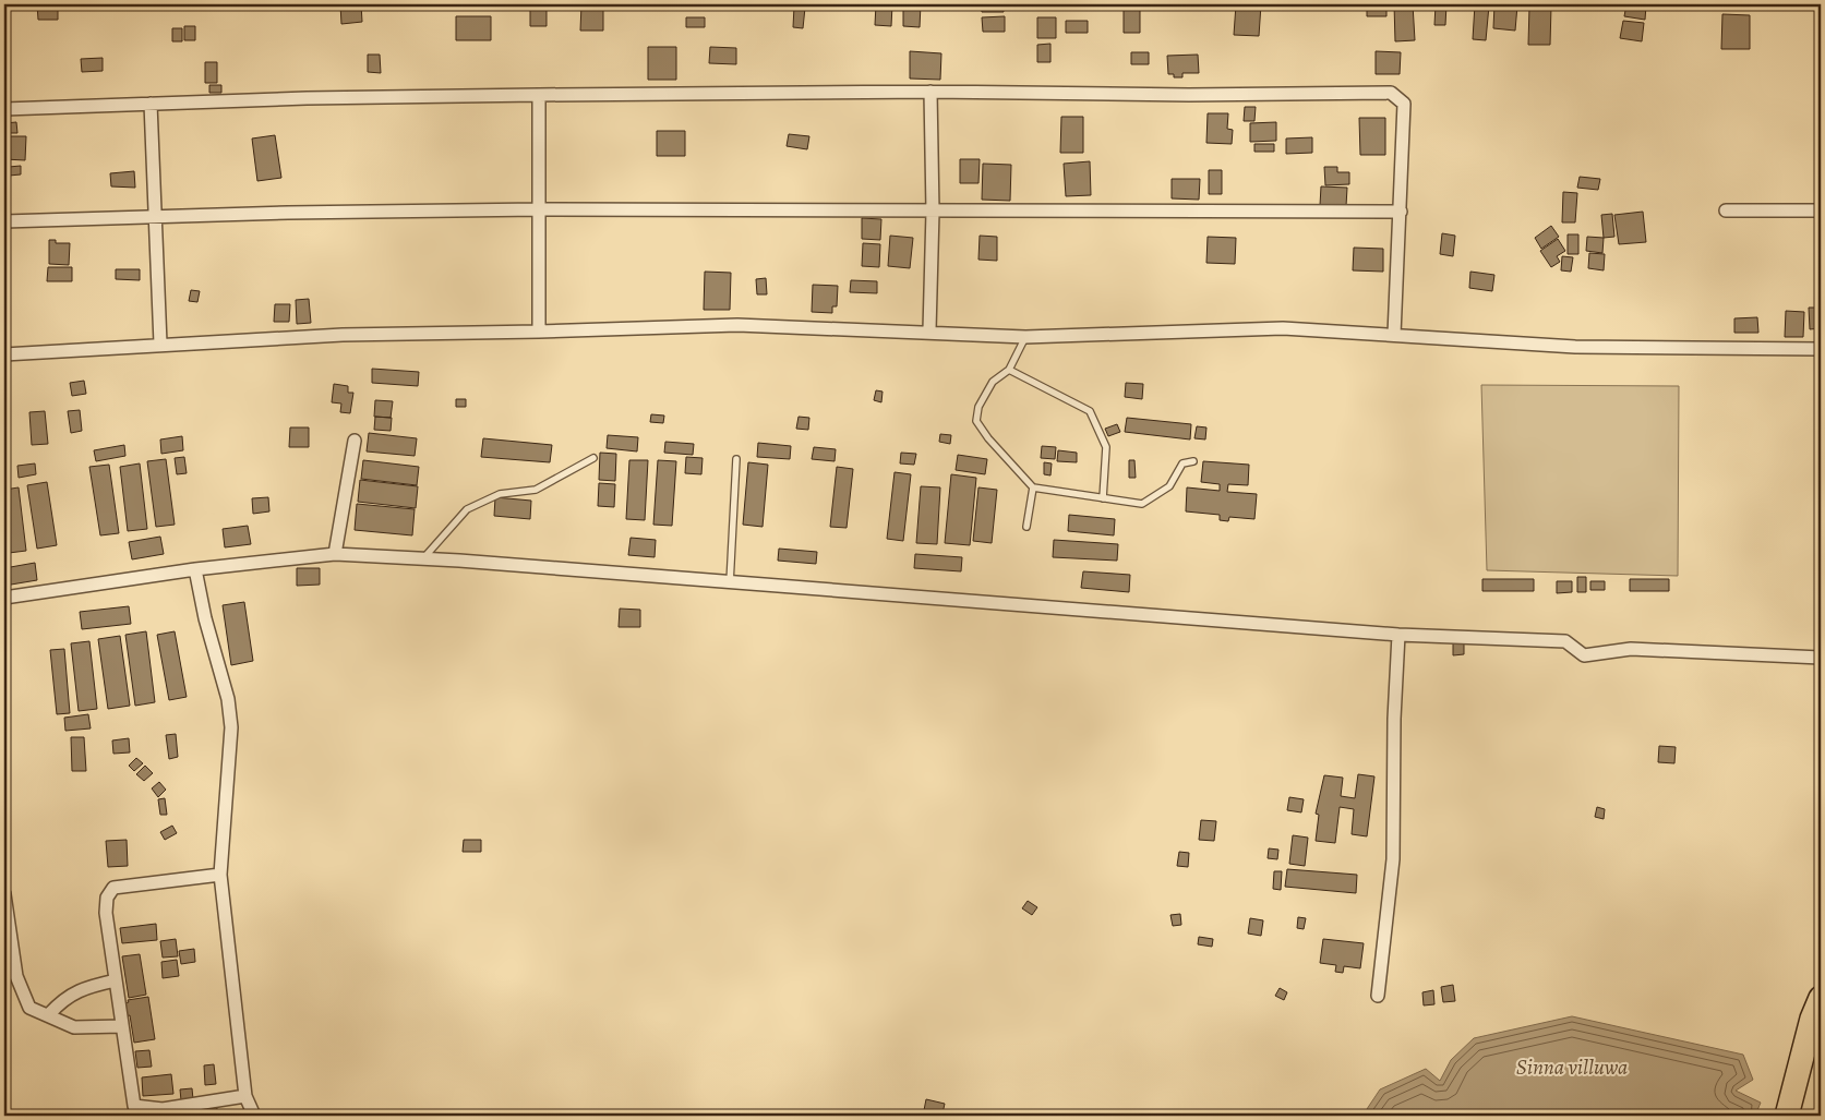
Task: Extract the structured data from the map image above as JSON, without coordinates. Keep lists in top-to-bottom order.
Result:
{
  "water": ["Sinna villuwa"]
}
